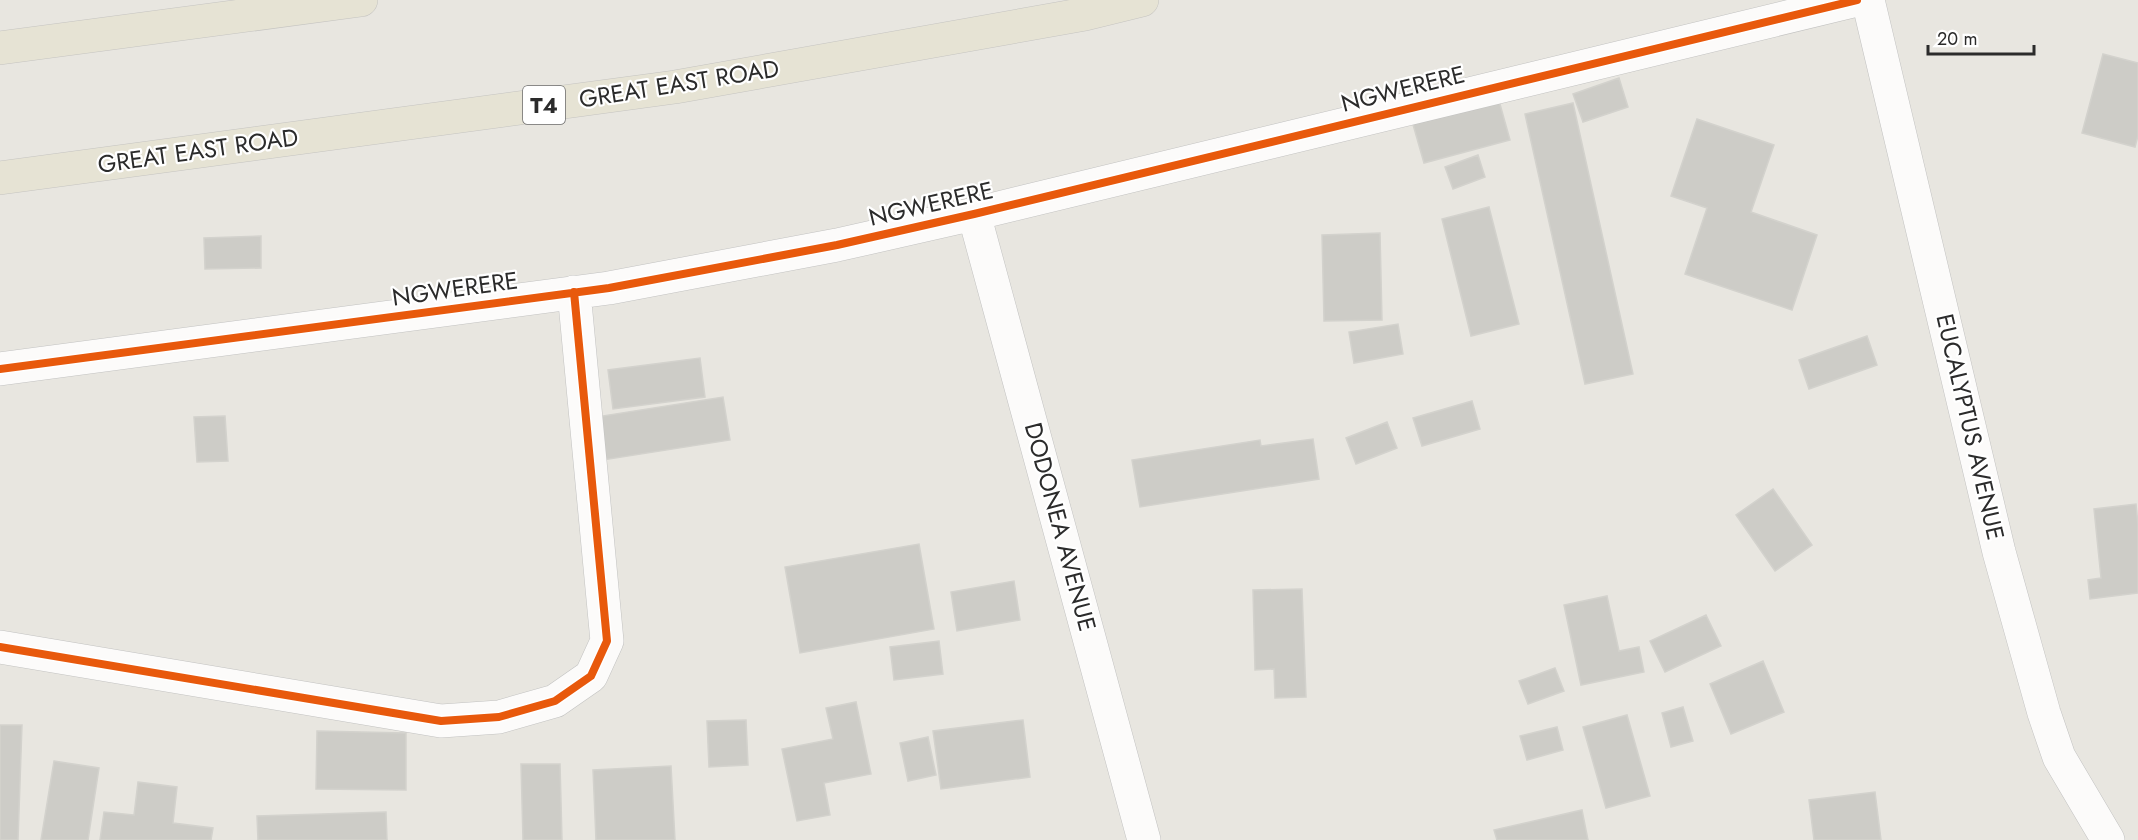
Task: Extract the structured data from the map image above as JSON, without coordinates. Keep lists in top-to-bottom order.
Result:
{
  "streets": {
    "main road": ["GREAT EAST ROAD", "T4"],
    "street": ["NGWERERE", "EUCALYPTUS AVENUE", "DODONEA AVENUE"]
  },
  "crossings": [
    ["NGWERERE", "DODONEA AVENUE"]
  ],
  "scale_bar": "20 m"
}
